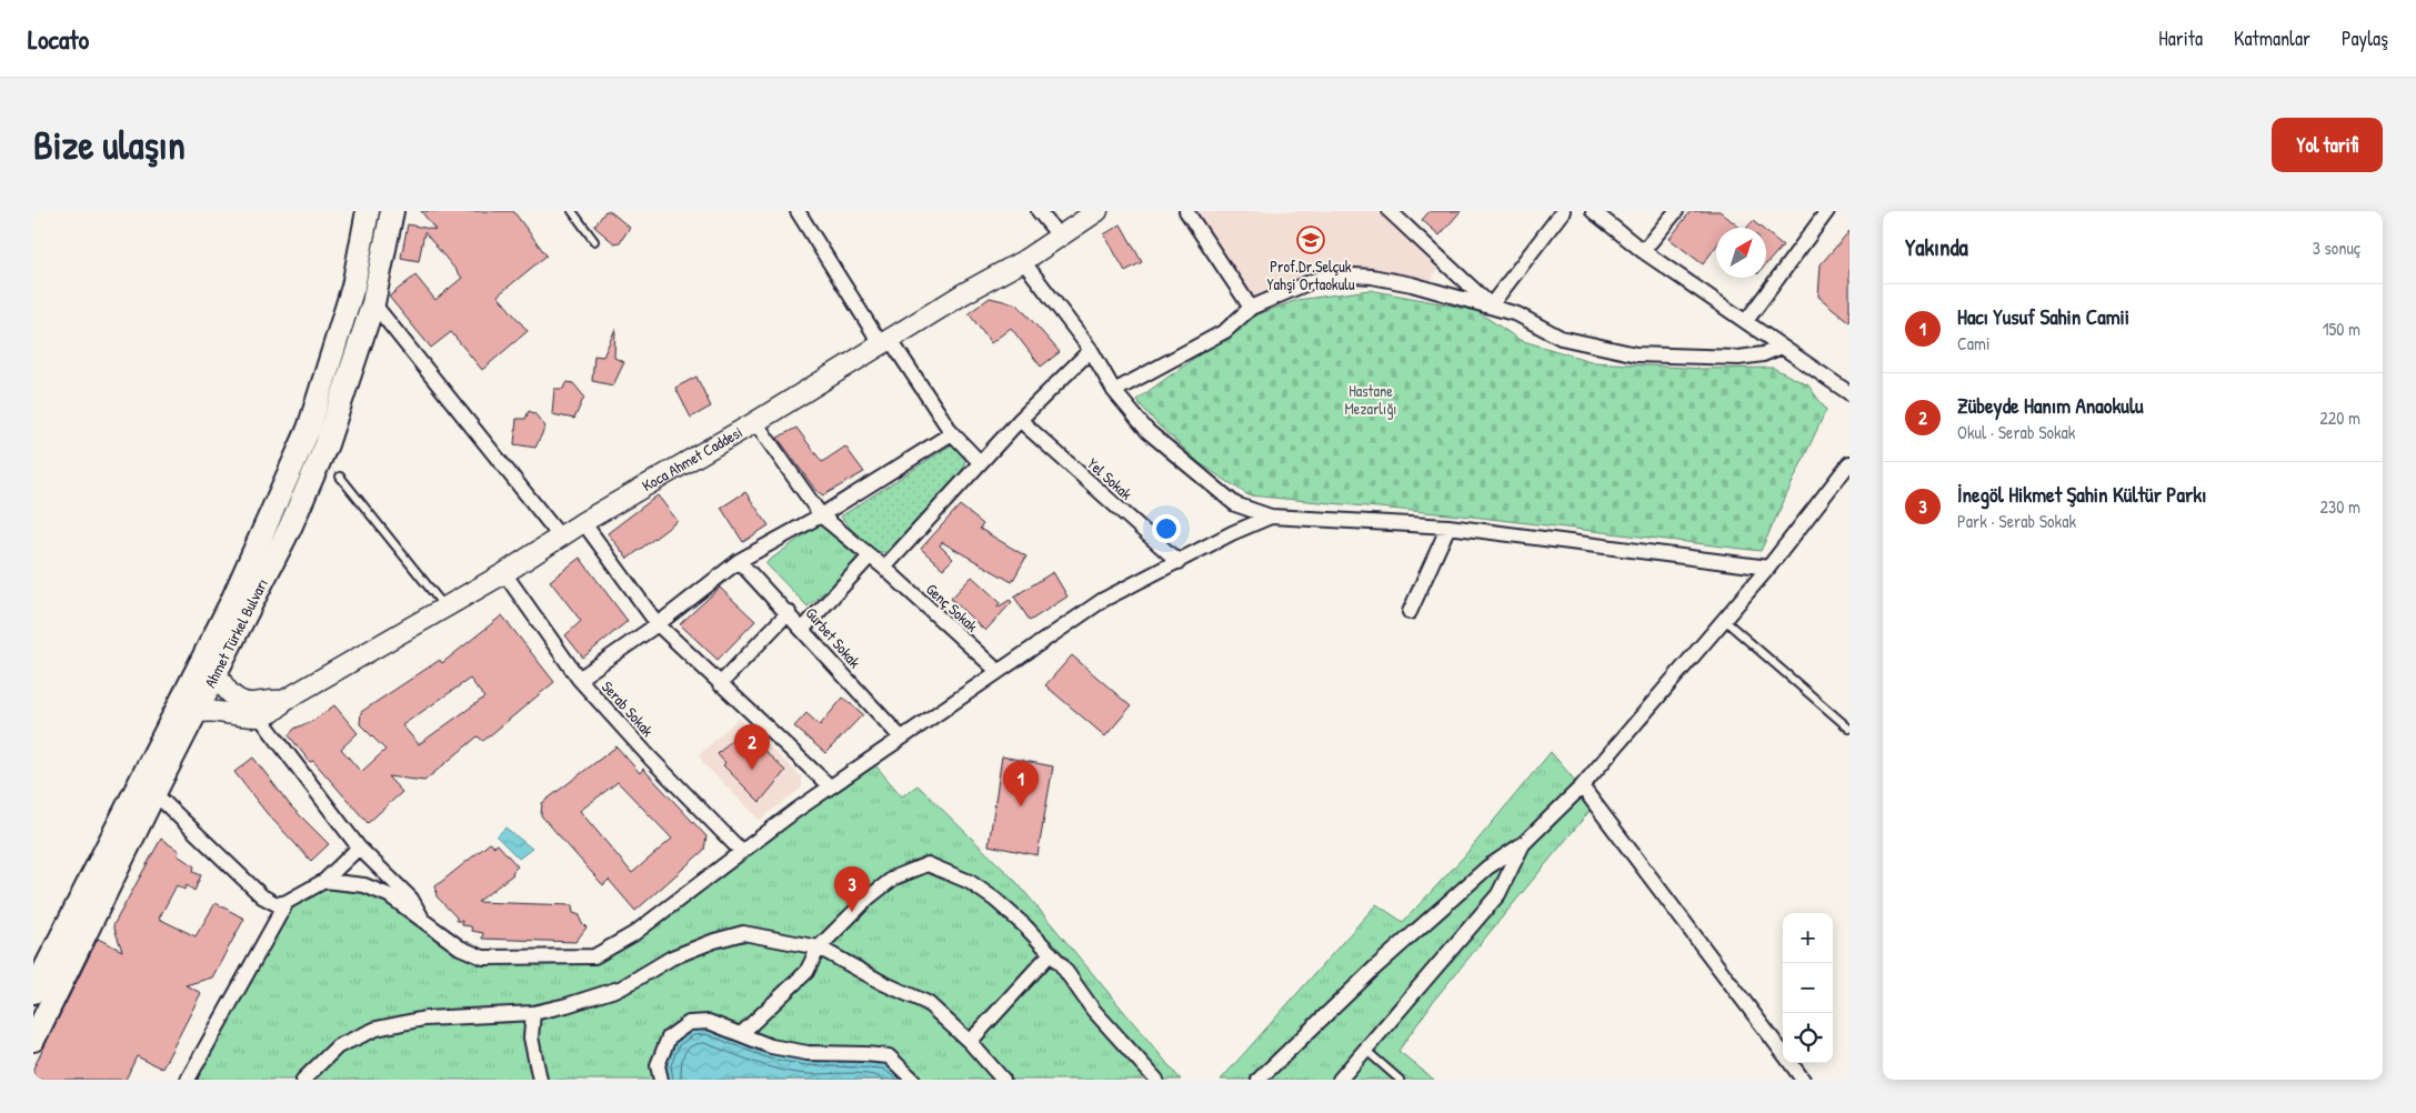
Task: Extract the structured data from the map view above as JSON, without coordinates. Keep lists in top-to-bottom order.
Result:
{
  "streets": {
    "main road": ["Ahmet Türkel Bulvarı"],
    "street": [
      "Koca Ahmet Caddesi",
      "Yel Sokak",
      "Genç Sokak",
      "Gurbet Sokak",
      "Serab Sokak"
    ]
  },
  "crossings": [
    ["Koca Ahmet Caddesi", "Genç Sokak"],
    ["Koca Ahmet Caddesi", "Serab Sokak"]
  ],
  "parks": ["Hastane Mezarlığı"],
  "places": {
    "school or university": ["Prof.Dr.Selçuk Yahşi Ortaokulu"]
  },
  "north": "top right",
  "page": {
    "header": "Locato",
    "nav": ["Harita", "Katmanlar", "Paylaş"],
    "buttons": "Yol tarifi",
    "title": "Bize ulaşın",
    "heading": ["Yakında", "3 sonuç"],
    "list": [
      {
        "mark": "1",
        "name": "Hacı Yusuf Sahin Camii",
        "note": "Cami",
        "value": "150 m"
      },
      {
        "mark": "2",
        "name": "Zübeyde Hanım Anaokulu",
        "note": "Okul · Serab Sokak",
        "value": "220 m"
      },
      {
        "mark": "3",
        "name": "İnegöl Hikmet Şahin Kültür Parkı",
        "note": "Park · Serab Sokak",
        "value": "230 m"
      }
    ],
    "pins": ["2", "1", "3"],
    "map_buttons": ["+", "−"]
  }
}
